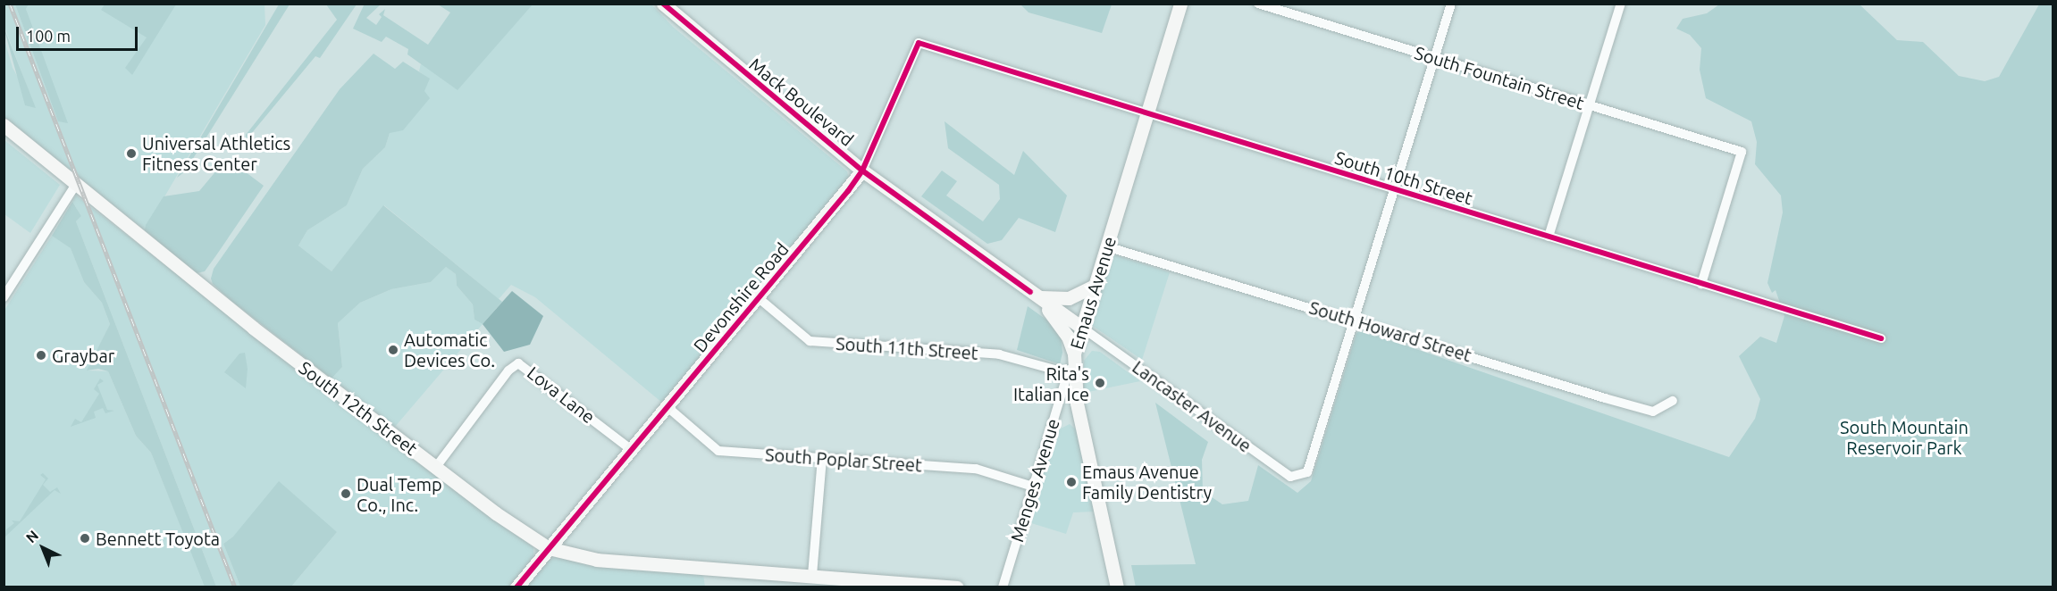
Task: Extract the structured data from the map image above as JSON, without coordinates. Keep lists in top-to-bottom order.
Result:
{
  "streets": {
    "street": [
      "South Fountain Street",
      "Mack Boulevard",
      "South 10th Street",
      "Emaus Avenue",
      "Devonshire Road",
      "South Howard Street",
      "South 11th Street",
      "Lova Lane",
      "Lancaster Avenue",
      "South 12th Street",
      "South Poplar Street",
      "Menges Avenue"
    ]
  },
  "crossings": [
    ["South Fountain Street", "South 10th Street"],
    ["Mack Boulevard", "Emaus Avenue"],
    ["Mack Boulevard", "Devonshire Road"],
    ["Mack Boulevard", "Lancaster Avenue"],
    ["South 10th Street", "Emaus Avenue"],
    ["South 10th Street", "Devonshire Road"],
    ["Emaus Avenue", "South Howard Street"],
    ["Emaus Avenue", "Lancaster Avenue"],
    ["Emaus Avenue", "Menges Avenue"],
    ["Devonshire Road", "South 11th Street"],
    ["Devonshire Road", "Lova Lane"],
    ["Devonshire Road", "South 12th Street"],
    ["Devonshire Road", "South Poplar Street"],
    ["South Howard Street", "Lancaster Avenue"],
    ["South 11th Street", "Menges Avenue"],
    ["Lova Lane", "South 12th Street"],
    ["South Poplar Street", "Menges Avenue"]
  ],
  "parks": ["South Mountain Reservoir Park"],
  "places": [
    "Universal Athletics Fitness Center",
    "Automatic Devices Co.",
    "Graybar",
    "Rita's Italian Ice",
    "Emaus Avenue Family Dentistry",
    "Dual Temp Co., Inc.",
    "Bennett Toyota"
  ],
  "scale_bar": "100 m",
  "north": "top left"
}
